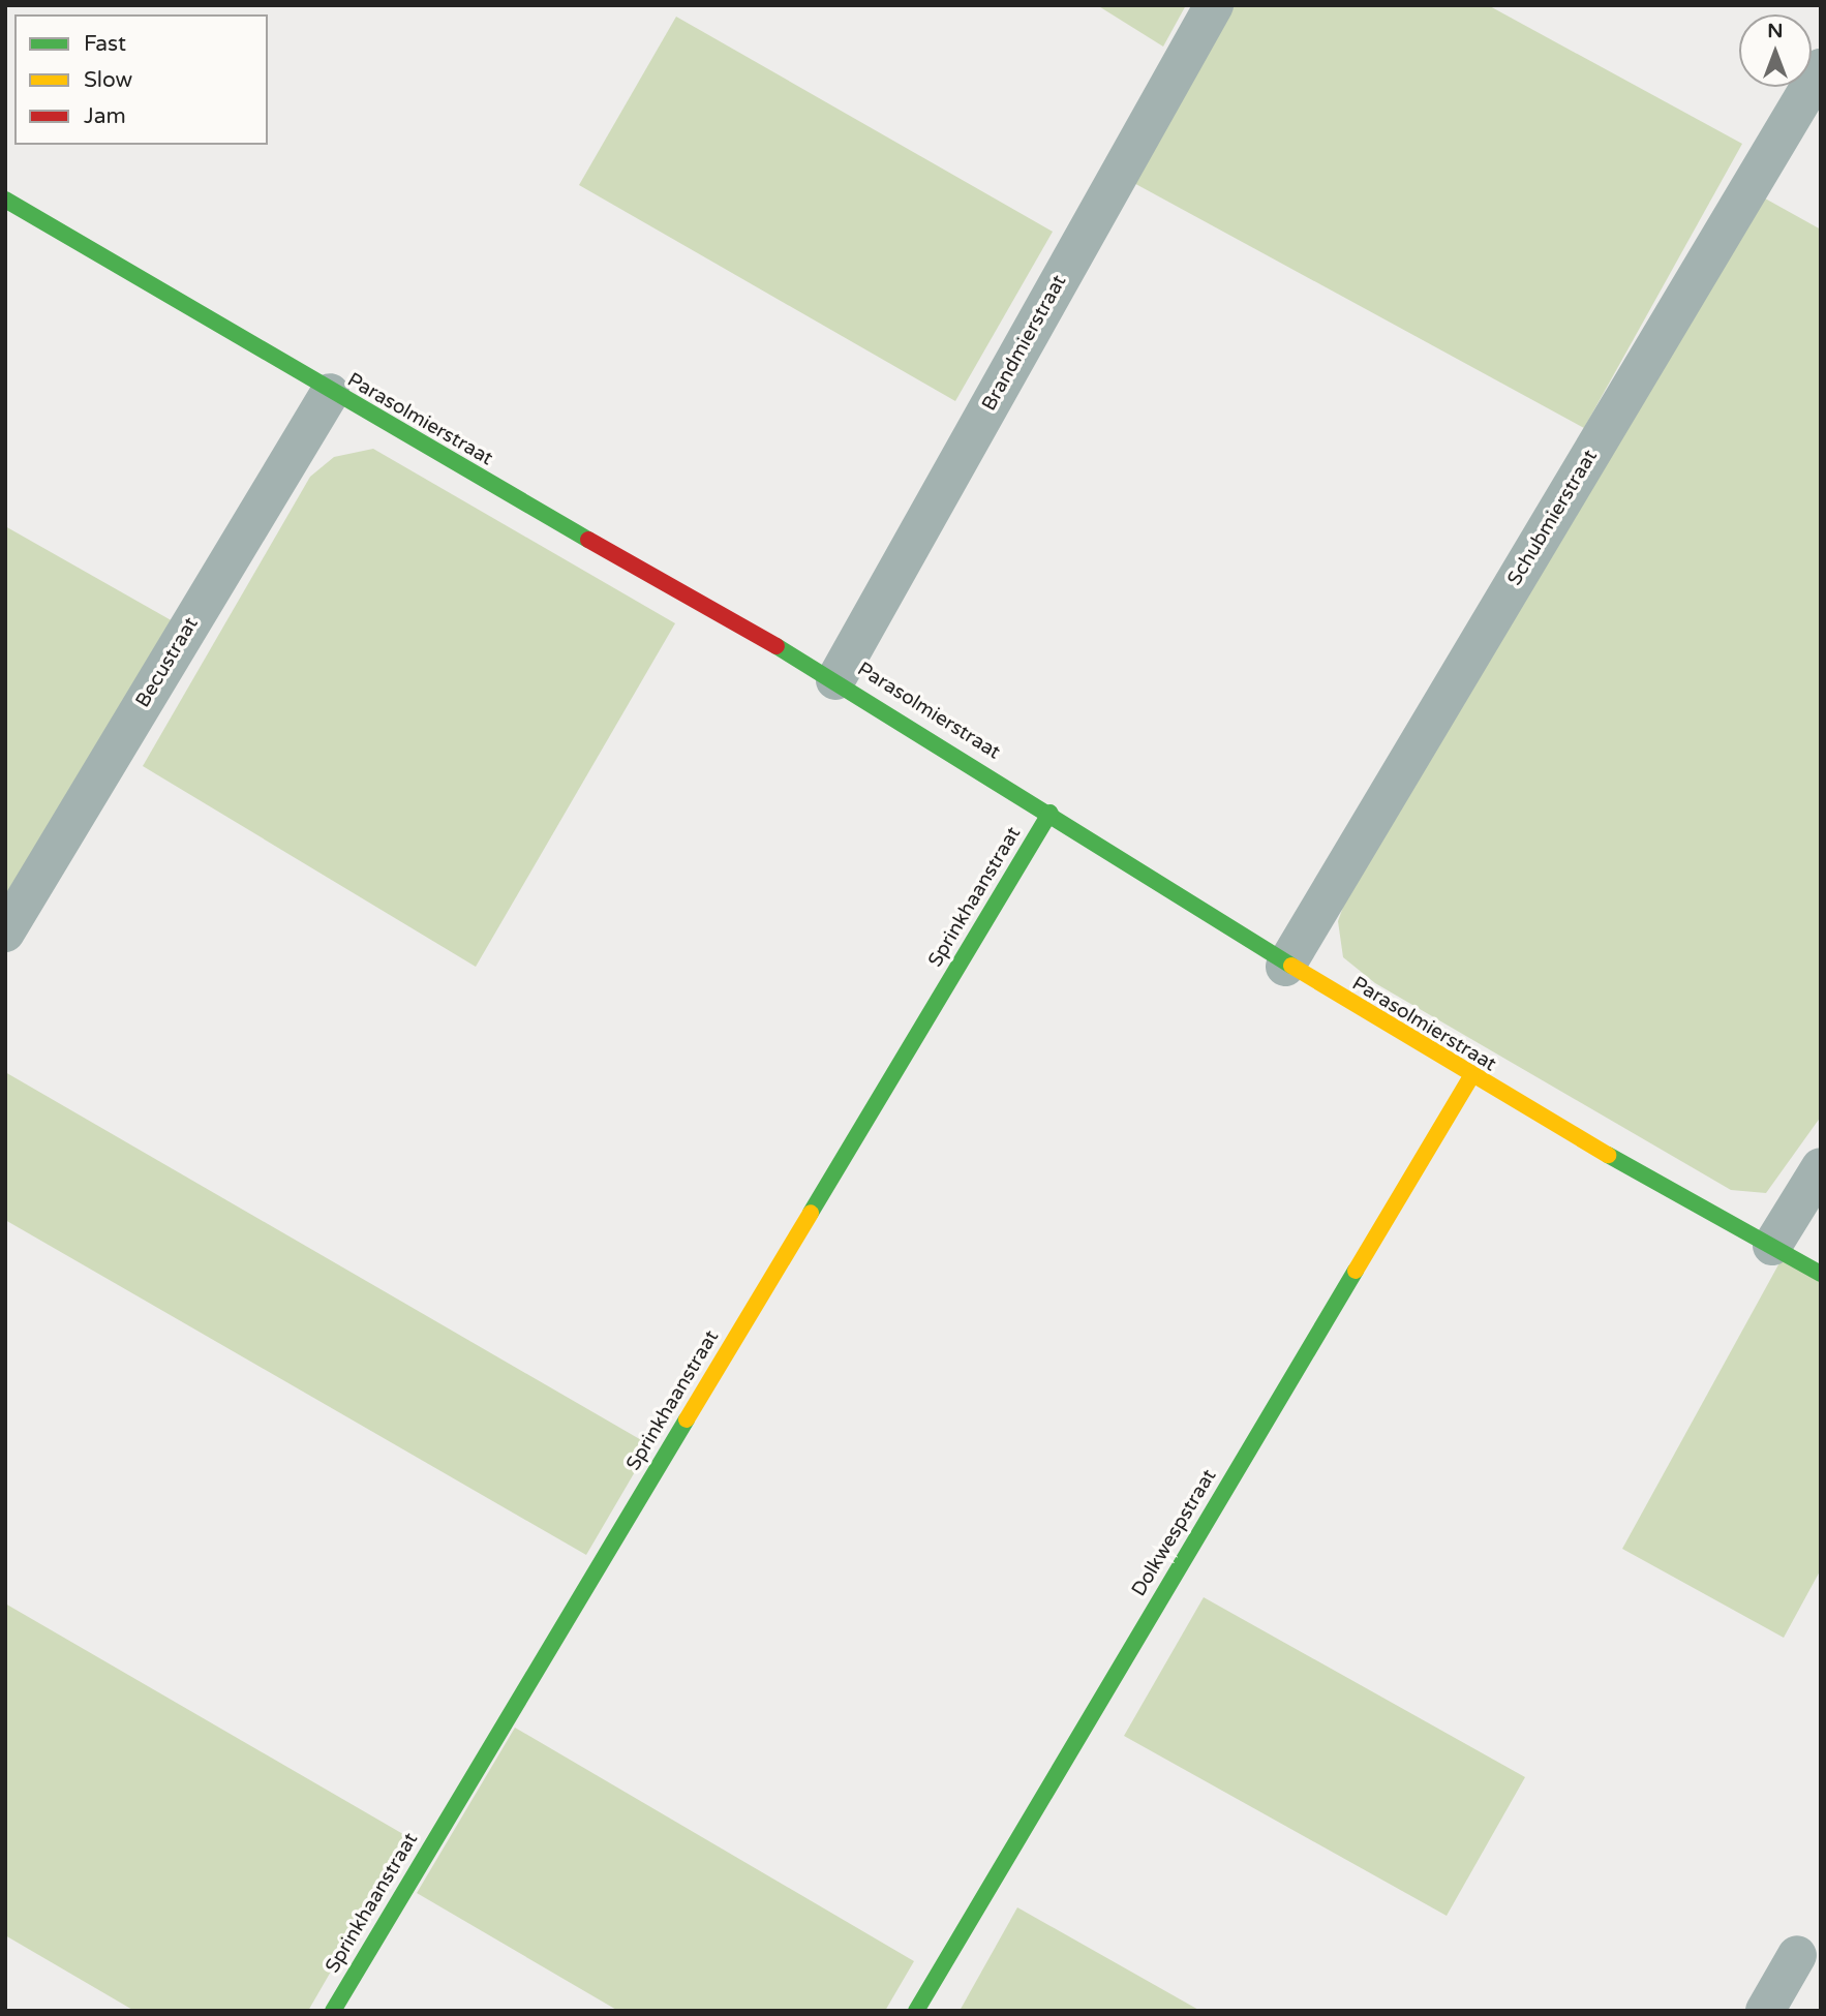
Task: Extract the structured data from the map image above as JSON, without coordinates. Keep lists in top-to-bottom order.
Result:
{
  "streets": {
    "street": [
      "Brandmierstraat",
      "Parasolmierstraat",
      "Schubmierstraat",
      "Becustraat",
      "Sprinkhaanstraat",
      "Dolkwespstraat"
    ]
  },
  "crossings": [
    ["Brandmierstraat", "Parasolmierstraat"],
    ["Parasolmierstraat", "Schubmierstraat"],
    ["Parasolmierstraat", "Becustraat"],
    ["Parasolmierstraat", "Sprinkhaanstraat"],
    ["Parasolmierstraat", "Dolkwespstraat"]
  ],
  "legend": ["Fast", "Slow", "Jam"],
  "north": "top"
}
